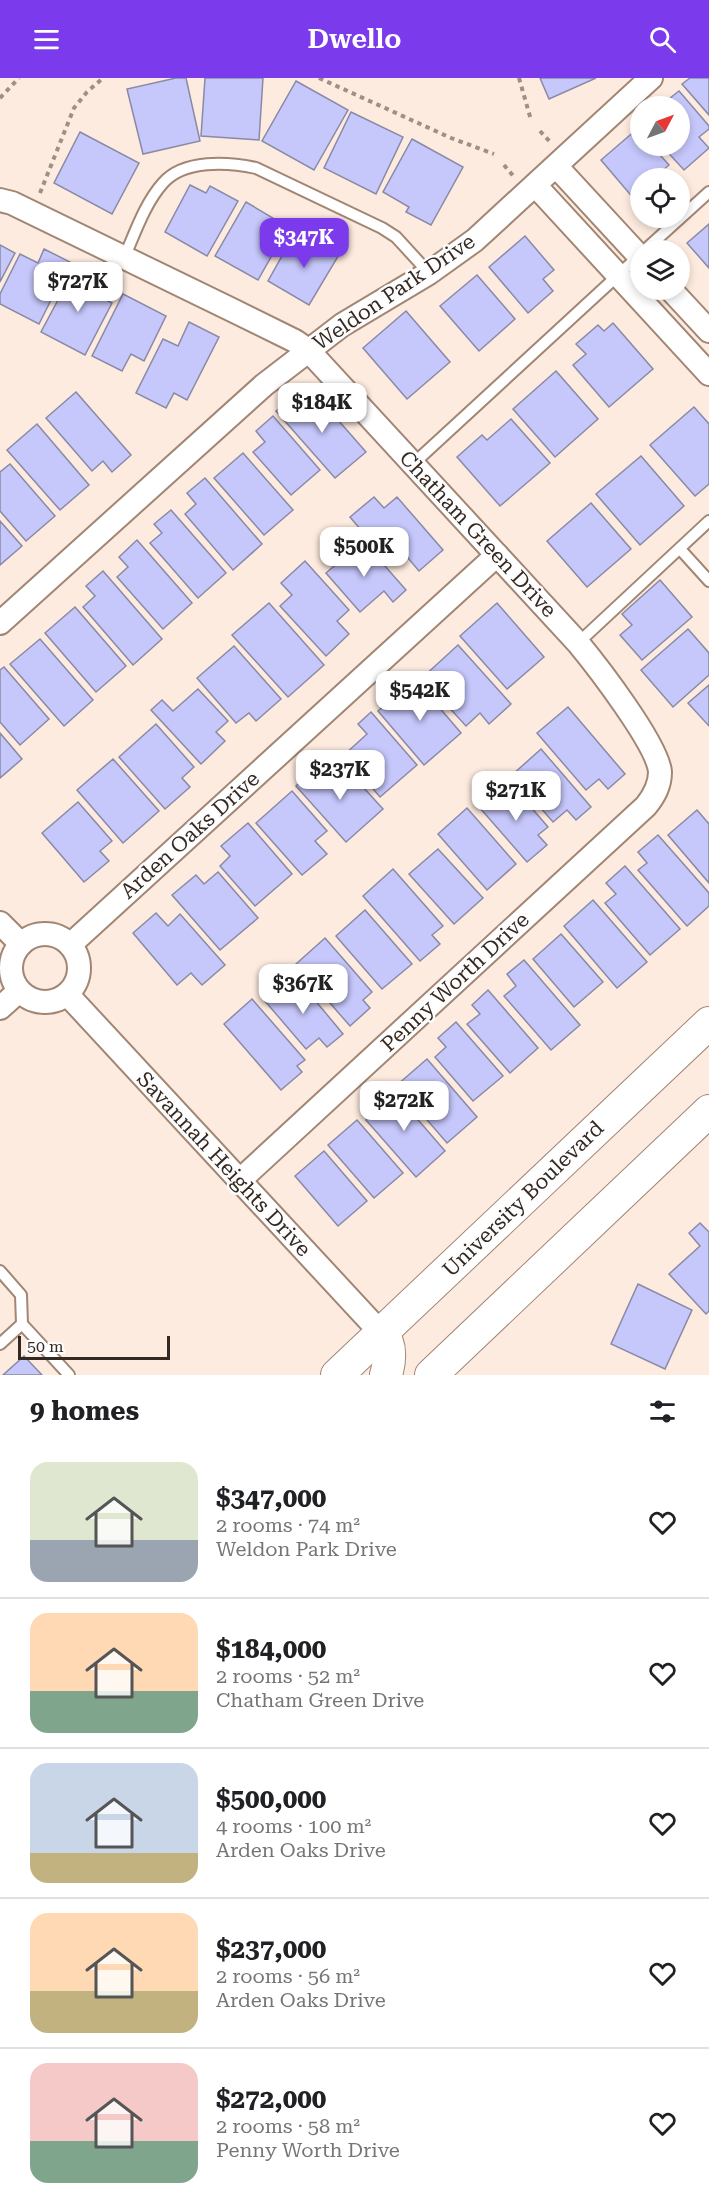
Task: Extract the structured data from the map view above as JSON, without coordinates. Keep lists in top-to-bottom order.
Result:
{
  "streets": {
    "main road": ["University Boulevard"],
    "street": [
      "Weldon Park Drive",
      "Chatham Green Drive",
      "Arden Oaks Drive",
      "Penny Worth Drive",
      "Savannah Heights Drive"
    ]
  },
  "crossings": [
    ["Weldon Park Drive", "Chatham Green Drive"],
    ["Chatham Green Drive", "Arden Oaks Drive"],
    ["Chatham Green Drive", "Penny Worth Drive"],
    ["Arden Oaks Drive", "Savannah Heights Drive"],
    ["Penny Worth Drive", "Savannah Heights Drive"],
    ["Savannah Heights Drive", "University Boulevard"]
  ],
  "scale_bar": "50 m",
  "north": "top right",
  "page": {
    "header": "Dwello",
    "price": [
      "$347K",
      "$727K",
      "$184K",
      "$500K",
      "$542K",
      "$237K",
      "$271K",
      "$367K",
      "$272K"
    ],
    "scale": "50 m",
    "heading": "9 homes",
    "list": [
      {
        "name": "$347,000",
        "note": "2 rooms · 74 m² · Weldon Park Drive"
      },
      {
        "name": "$184,000",
        "note": "2 rooms · 52 m² · Chatham Green Drive"
      },
      {
        "name": "$500,000",
        "note": "4 rooms · 100 m² · Arden Oaks Drive"
      },
      {
        "name": "$237,000",
        "note": "2 rooms · 56 m² · Arden Oaks Drive"
      },
      {
        "name": "$272,000",
        "note": "2 rooms · 58 m² · Penny Worth Drive"
      }
    ]
  }
}
